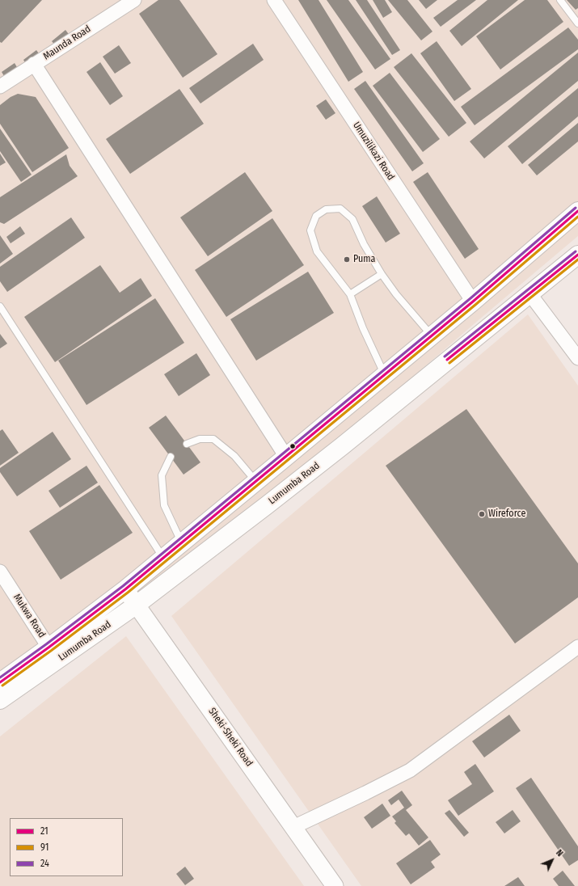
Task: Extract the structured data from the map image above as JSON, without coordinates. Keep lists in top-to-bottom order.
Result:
{
  "streets": {
    "main road": ["Lumumba Road"],
    "street": [
      "Maunda Road",
      "Umuzilikazi Road",
      "Mukwa Road",
      "Sheki-Sheki Road"
    ]
  },
  "crossings": [
    ["Umuzilikazi Road", "Lumumba Road"],
    ["Lumumba Road", "Mukwa Road"],
    ["Lumumba Road", "Sheki-Sheki Road"]
  ],
  "places": ["Puma", "Wireforce"],
  "lines": ["transit line 24", "transit line 21", "transit line 91"],
  "legend": ["21", "91", "24"],
  "north": "top right"
}
